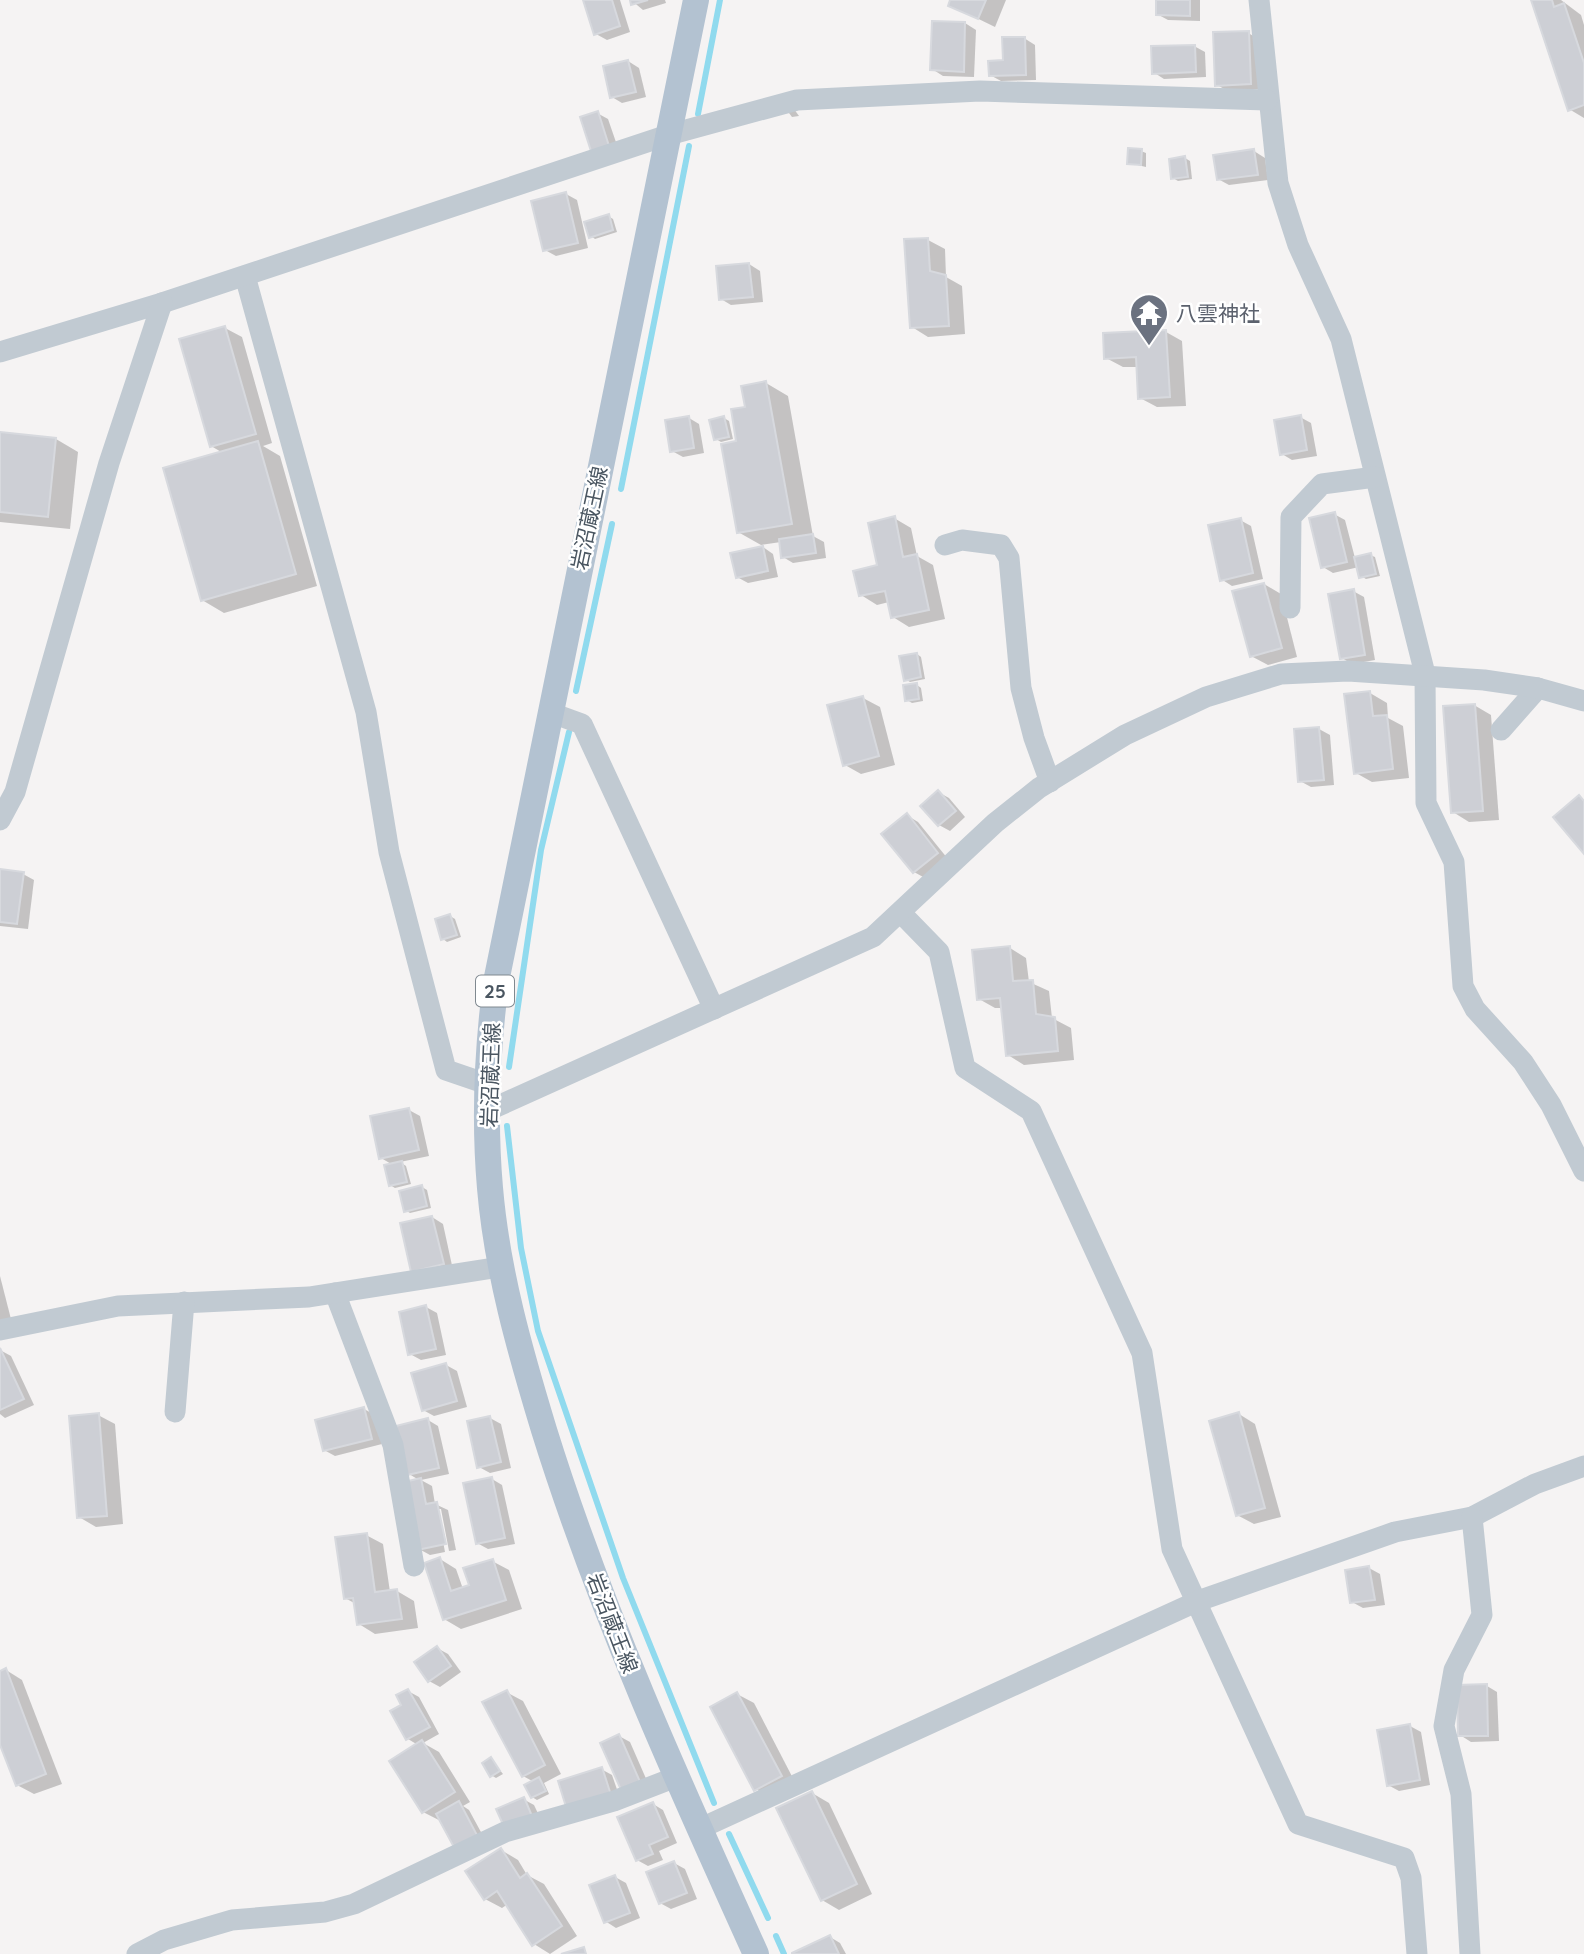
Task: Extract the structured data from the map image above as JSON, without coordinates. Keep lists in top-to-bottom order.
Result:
{
  "streets": {
    "main road": ["岩沼蔵王線", "25"]
  },
  "places": {
    "temple": ["八雲神社"]
  }
}
